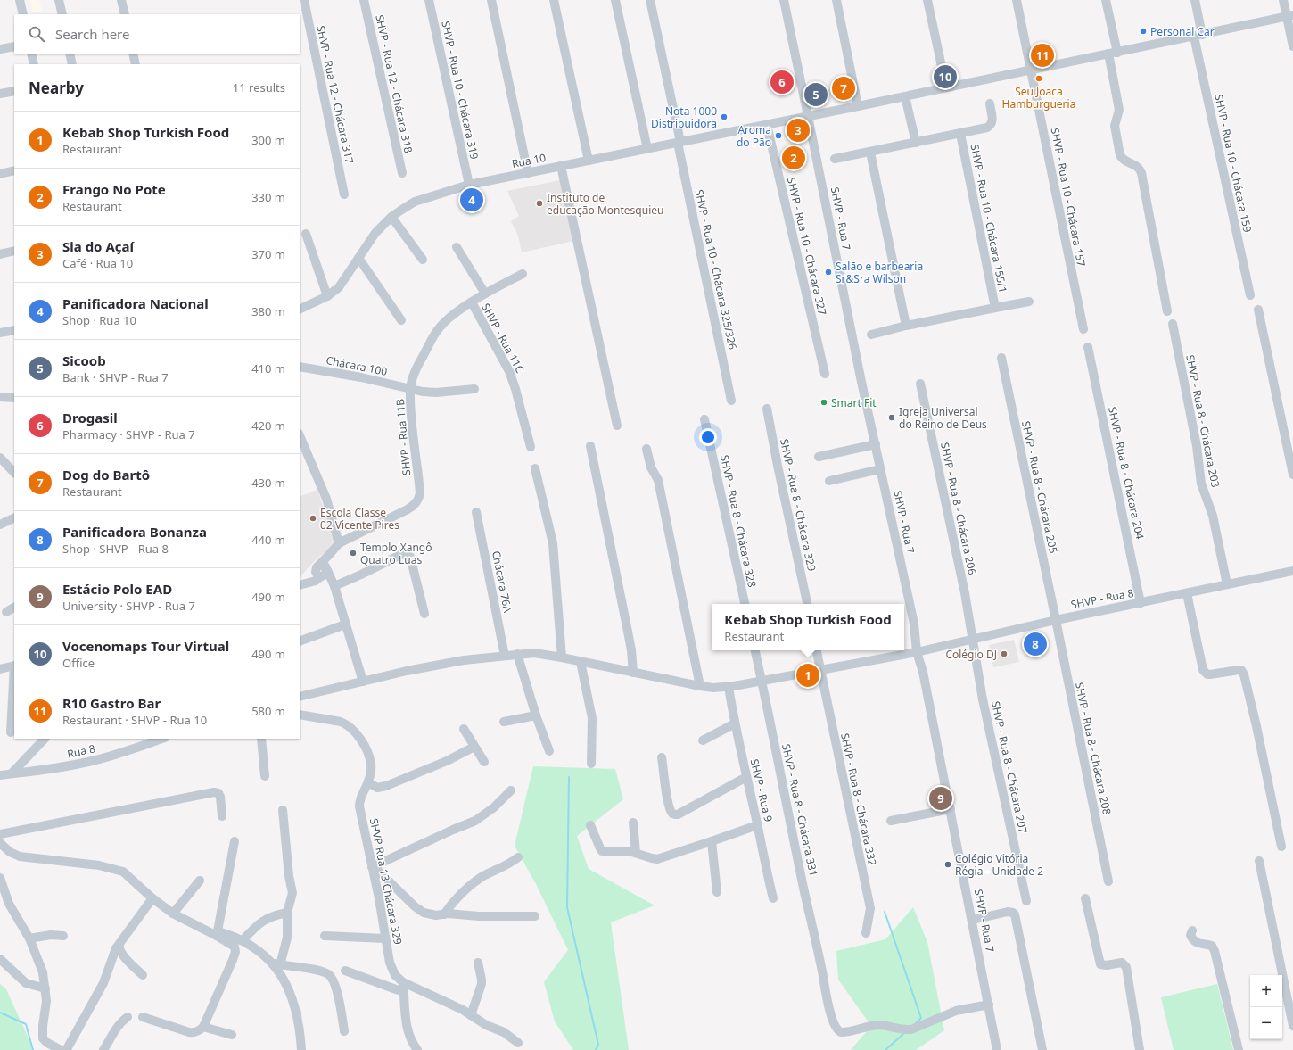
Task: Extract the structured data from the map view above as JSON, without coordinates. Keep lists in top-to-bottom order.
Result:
{
  "streets": {
    "street": [
      "SHVP - Rua 12 - Chácara 318",
      "SHVP - Rua 10 - Chácara 319",
      "SHVP - Rua 12 - Chácara 317",
      "Rua 10",
      "SHVP - Rua 10 - Chácara 159",
      "SHVP - Rua 10 - Chácara 157",
      "SHVP - Rua 7",
      "SHVP - Rua 10 - Chácara 155/1",
      "SHVP - Rua 10 - Chácara 327",
      "SHVP - Rua 10 - Chácara 325/326",
      "SHVP - Rua 11C",
      "Chácara 100",
      "SHVP - Rua 8 - Chácara 203",
      "SHVP - Rua 11B",
      "SHVP - Rua 8 - Chácara 204",
      "SHVP - Rua 8 - Chácara 205",
      "SHVP - Rua 8 - Chácara 329",
      "SHVP - Rua 8 - Chácara 206",
      "SHVP - Rua 8 - Chácara 328",
      "Chácara 76A",
      "SHVP - Rua 8",
      "SHVP - Rua 8 - Chácara 208",
      "Rua 8",
      "SHVP - Rua 8 - Chácara 207",
      "SHVP - Rua 9",
      "SHVP - Rua 8 - Chácara 332",
      "SHVP - Rua 8 - Chácara 331",
      "SHVP Rua 13 Chácara 329"
    ]
  },
  "crossings": [
    ["SHVP - Rua 10 - Chácara 319", "Rua 10"],
    ["Rua 10", "SHVP - Rua 10 - Chácara 159"],
    ["Rua 10", "SHVP - Rua 10 - Chácara 157"],
    ["Rua 10", "SHVP - Rua 7"],
    ["Rua 10", "SHVP - Rua 10 - Chácara 327"],
    ["Rua 10", "SHVP - Rua 10 - Chácara 325/326"],
    ["SHVP - Rua 7", "SHVP - Rua 8"],
    ["SHVP - Rua 7", "SHVP - Rua 8 - Chácara 331"],
    ["SHVP - Rua 11C", "SHVP - Rua 11B"],
    ["Chácara 100", "SHVP - Rua 11B"],
    ["SHVP - Rua 8 - Chácara 203", "SHVP - Rua 8"],
    ["SHVP - Rua 11B", "SHVP - Rua 8"],
    ["SHVP - Rua 8 - Chácara 204", "SHVP - Rua 8"],
    ["SHVP - Rua 8 - Chácara 205", "SHVP - Rua 8"],
    ["SHVP - Rua 8 - Chácara 205", "SHVP - Rua 8 - Chácara 208"],
    ["SHVP - Rua 8 - Chácara 206", "SHVP - Rua 8"],
    ["SHVP - Rua 8 - Chácara 206", "SHVP - Rua 8 - Chácara 207"],
    ["Chácara 76A", "SHVP - Rua 8"],
    ["SHVP - Rua 8", "SHVP - Rua 8 - Chácara 208"],
    ["SHVP - Rua 8", "SHVP - Rua 8 - Chácara 207"],
    ["SHVP - Rua 8", "SHVP - Rua 9"],
    ["SHVP - Rua 8", "SHVP - Rua 8 - Chácara 332"],
    ["SHVP - Rua 8", "SHVP - Rua 8 - Chácara 331"]
  ],
  "places": [
    "Personal Car",
    "Seu Joaca Hamburgueria",
    "Nota 1000 Distribuidora",
    "Aroma do Pão",
    "Instituto de educação Montesquieu",
    "Salão e barbearia Sr&Sra Wilson",
    "Smart Fit",
    "Igreja Universal do Reino de Deus",
    "Escola Classe 02 Vicente Pires",
    "Templo Xangô Quatro Luas",
    "Colégio DJ",
    "Colégio Vitória Régia - Unidade 2"
  ],
  "page": {
    "search": "Search here",
    "pins": [
      "11",
      "10",
      "6",
      "7",
      "5",
      "3",
      "2",
      "4",
      "8",
      "1",
      "9"
    ],
    "heading": ["Nearby", "11 results"],
    "list": [
      {
        "mark": "1",
        "name": "Kebab Shop Turkish Food",
        "note": "Restaurant",
        "value": "300 m"
      },
      {
        "mark": "2",
        "name": "Frango No Pote",
        "note": "Restaurant",
        "value": "330 m"
      },
      {
        "mark": "3",
        "name": "Sia do Açaí",
        "note": "Café · Rua 10",
        "value": "370 m"
      },
      {
        "mark": "4",
        "name": "Panificadora Nacional",
        "note": "Shop · Rua 10",
        "value": "380 m"
      },
      {
        "mark": "5",
        "name": "Sicoob",
        "note": "Bank · SHVP - Rua 7",
        "value": "410 m"
      },
      {
        "mark": "6",
        "name": "Drogasil",
        "note": "Pharmacy · SHVP - Rua 7",
        "value": "420 m"
      },
      {
        "mark": "7",
        "name": "Dog do Bartô",
        "note": "Restaurant",
        "value": "430 m"
      },
      {
        "mark": "8",
        "name": "Panificadora Bonanza",
        "note": "Shop · SHVP - Rua 8",
        "value": "440 m"
      },
      {
        "mark": "9",
        "name": "Estácio Polo EAD",
        "note": "University · SHVP - Rua 7",
        "value": "490 m"
      },
      {
        "mark": "10",
        "name": "Vocenomaps Tour Virtual",
        "note": "Office",
        "value": "490 m"
      },
      {
        "mark": "11",
        "name": "R10 Gastro Bar",
        "note": "Restaurant · SHVP - Rua 10",
        "value": "580 m"
      }
    ],
    "popup": ["Kebab Shop Turkish Food", "Restaurant"],
    "map_buttons": ["+", "−"]
  }
}
